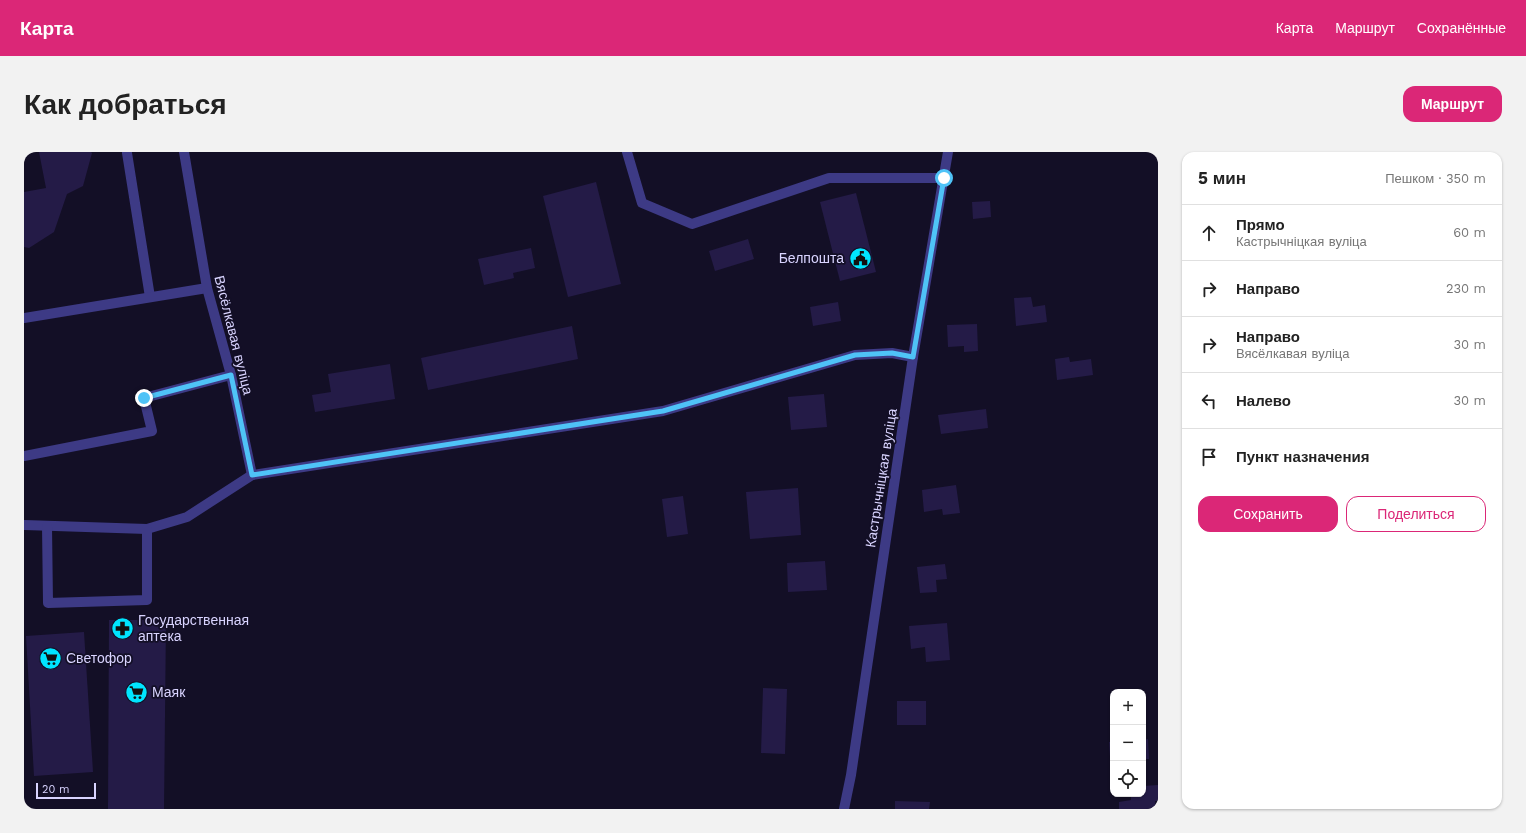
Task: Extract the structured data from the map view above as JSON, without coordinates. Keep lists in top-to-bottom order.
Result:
{
  "streets": {
    "street": ["Вясёлкавая вуліца", "Кастрычніцкая вуліца"]
  },
  "places": {
    "public building": ["Белпошта"],
    "pharmacy": ["Государственная аптека"],
    "supermarket": ["Светофор", "Маяк"]
  },
  "scale_bar": "20 m",
  "page": {
    "header": "Карта",
    "nav": ["Карта", "Маршрут", "Сохранённые"],
    "buttons": [
      "Маршрут",
      ["Сохранить", "Поделиться"]
    ],
    "title": "Как добраться",
    "heading": ["5 мин", "Пешком · 350 m"],
    "list": [
      ["Прямо", "Кастрычніцкая вуліца", "60 m"],
      ["Направо", "230 m"],
      ["Направо", "Вясёлкавая вуліца", "30 m"],
      ["Налево", "30 m"],
      "Пункт назначения"
    ],
    "map_buttons": ["+", "−"],
    "scale": "20 m"
  }
}
